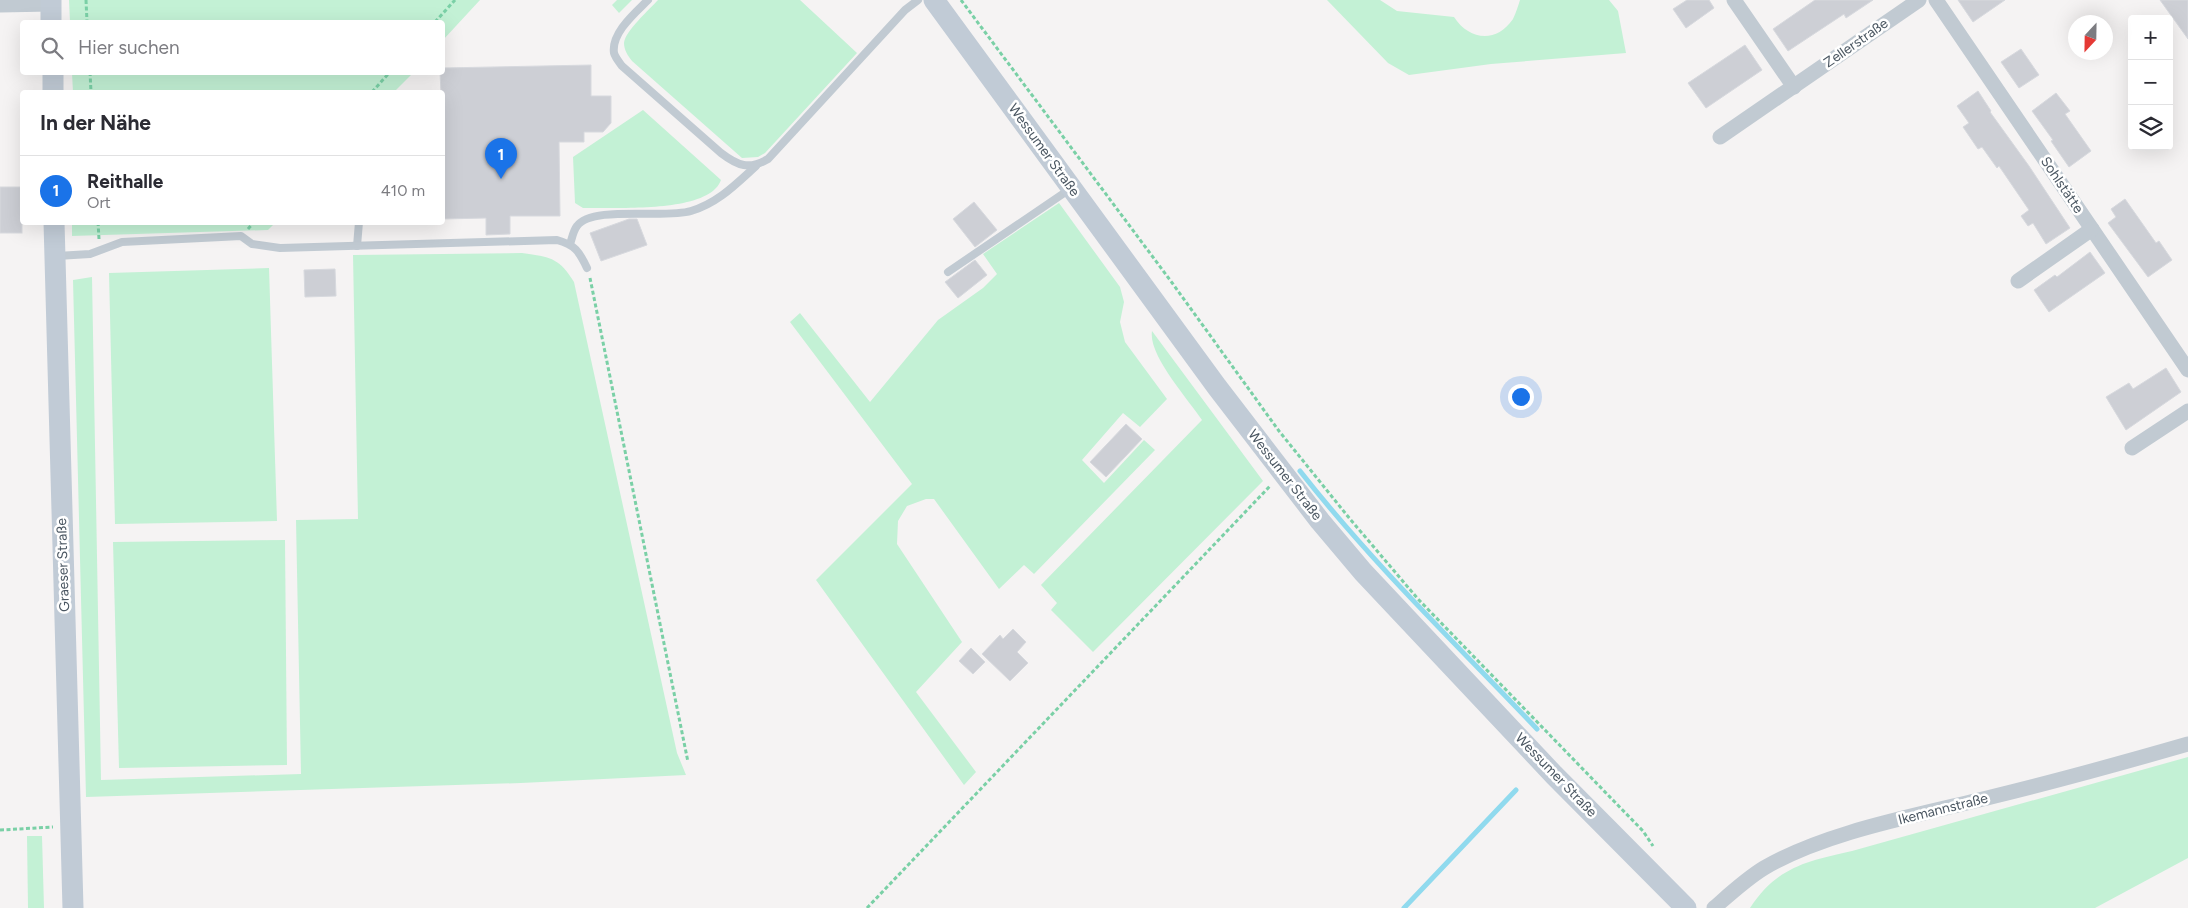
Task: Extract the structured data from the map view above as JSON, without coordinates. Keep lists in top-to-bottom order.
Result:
{
  "streets": {
    "main road": ["Wessumer Straße", "Graeser Straße"],
    "street": ["Zellerstraße", "Sohlstätte", "Ikemannstraße"]
  },
  "north": "bottom",
  "page": {
    "map_buttons": ["+", "−"],
    "search": "Hier suchen",
    "heading": "In der Nähe",
    "pins": "1",
    "list": [
      {
        "mark": "1",
        "name": "Reithalle",
        "note": "Ort",
        "value": "410 m"
      }
    ]
  }
}
